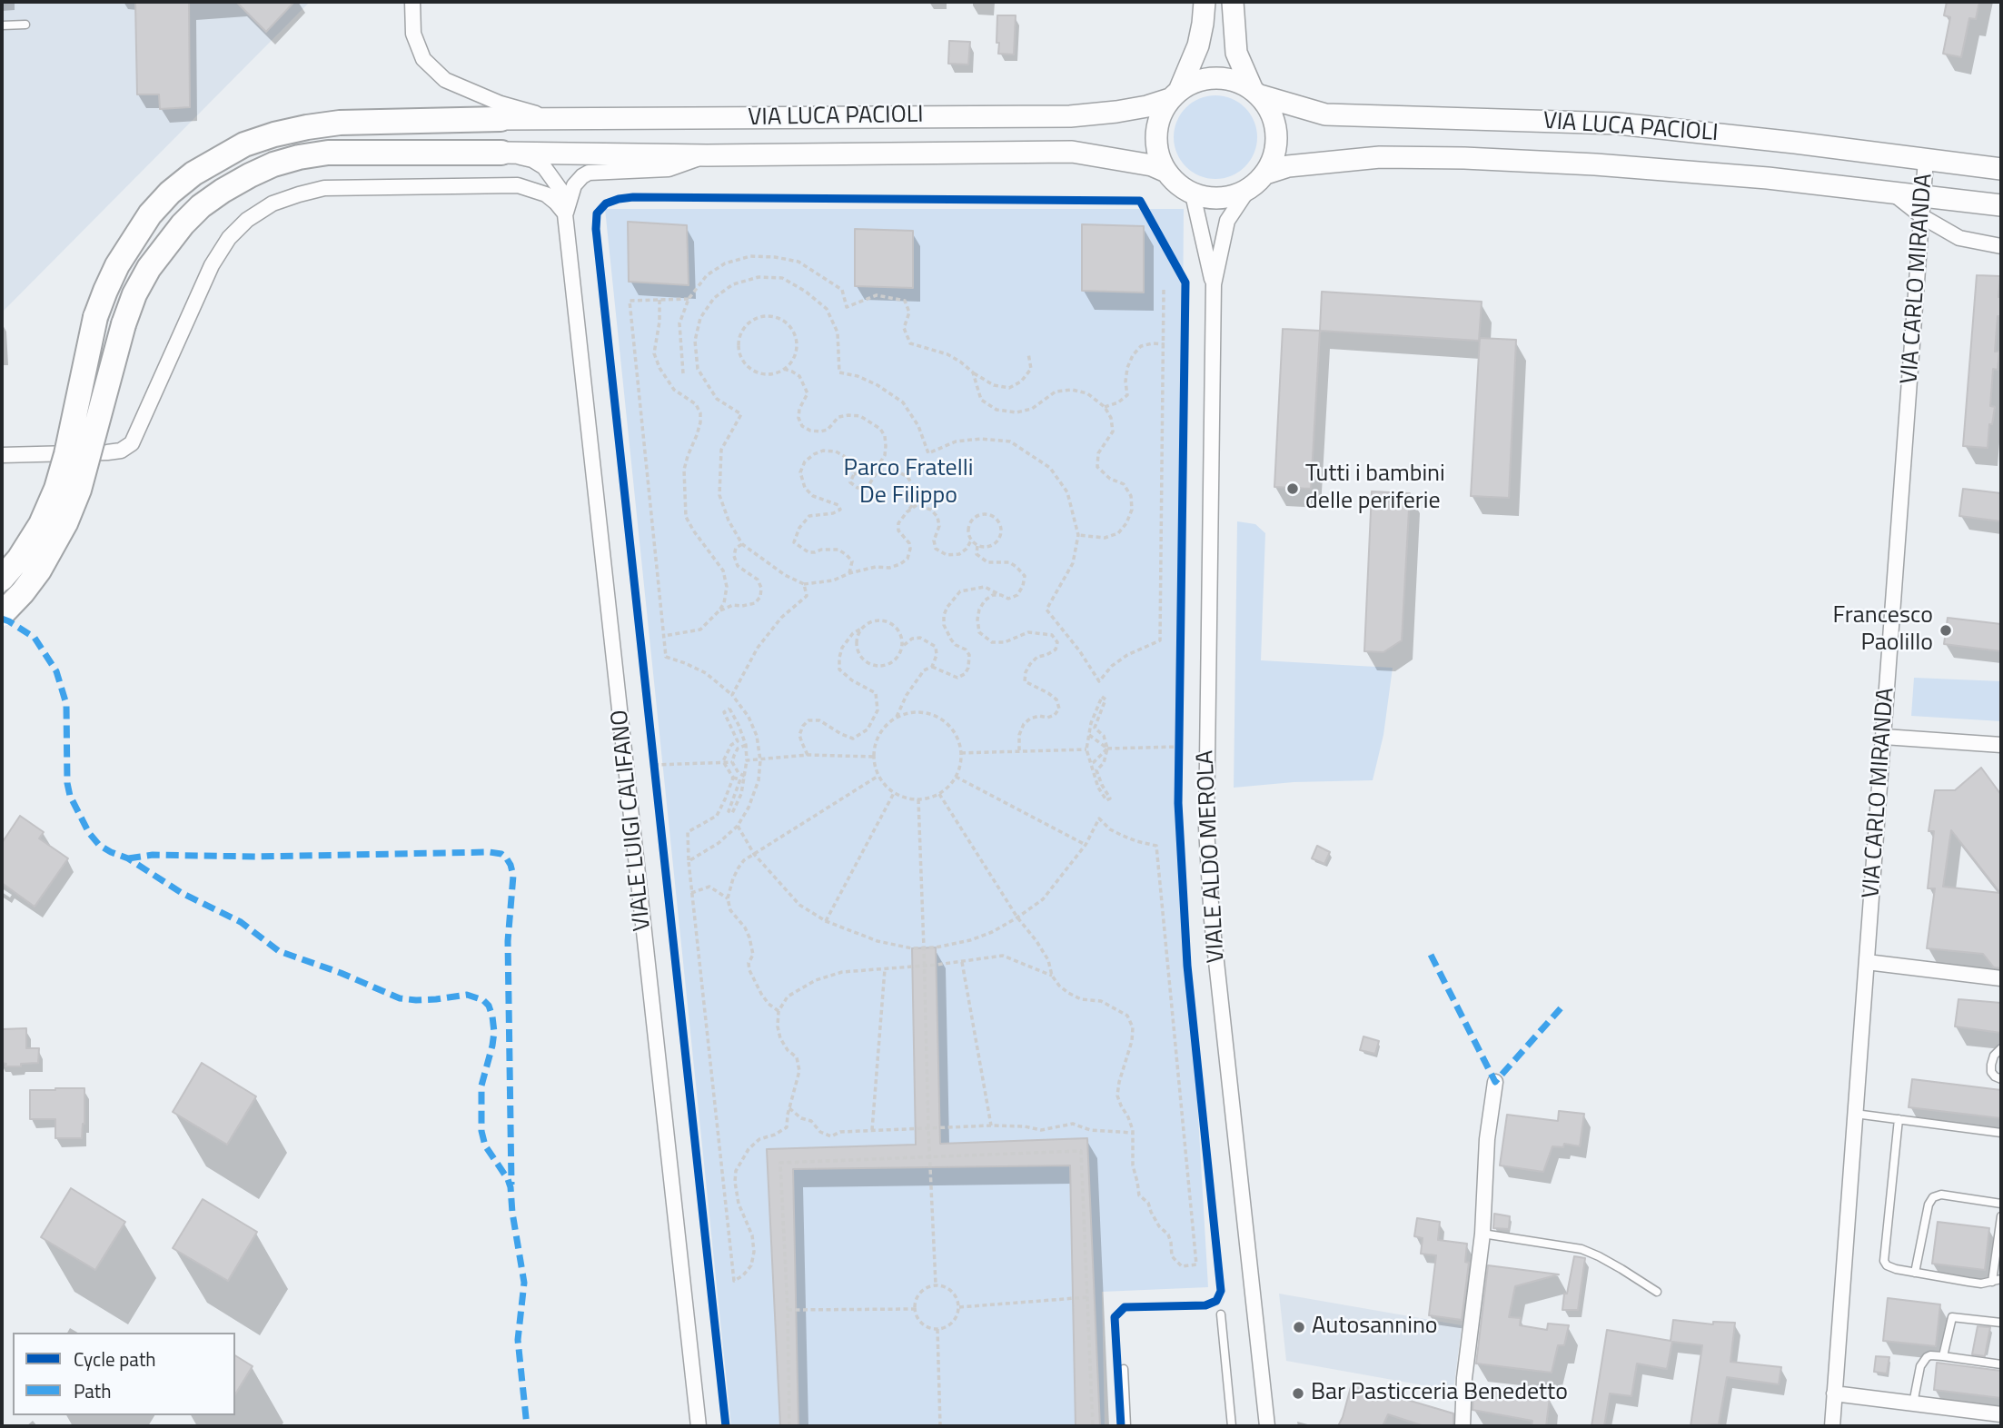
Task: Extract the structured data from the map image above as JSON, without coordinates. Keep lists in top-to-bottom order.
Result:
{
  "streets": {
    "main road": ["VIA LUCA PACIOLI"],
    "street": ["VIA CARLO MIRANDA", "VIALE LUIGI CALIFANO", "VIALE ALDO MEROLA"]
  },
  "crossings": [
    ["VIA LUCA PACIOLI", "VIA CARLO MIRANDA"],
    ["VIA LUCA PACIOLI", "VIALE LUIGI CALIFANO"],
    ["VIA LUCA PACIOLI", "VIALE ALDO MEROLA"]
  ],
  "parks": ["Parco Fratelli De Filippo"],
  "places": [
    "Tutti i bambini delle periferie",
    "Francesco Paolillo",
    "Autosannino",
    "Bar Pasticceria Benedetto"
  ],
  "legend": ["Cycle path", "Path"]
}
